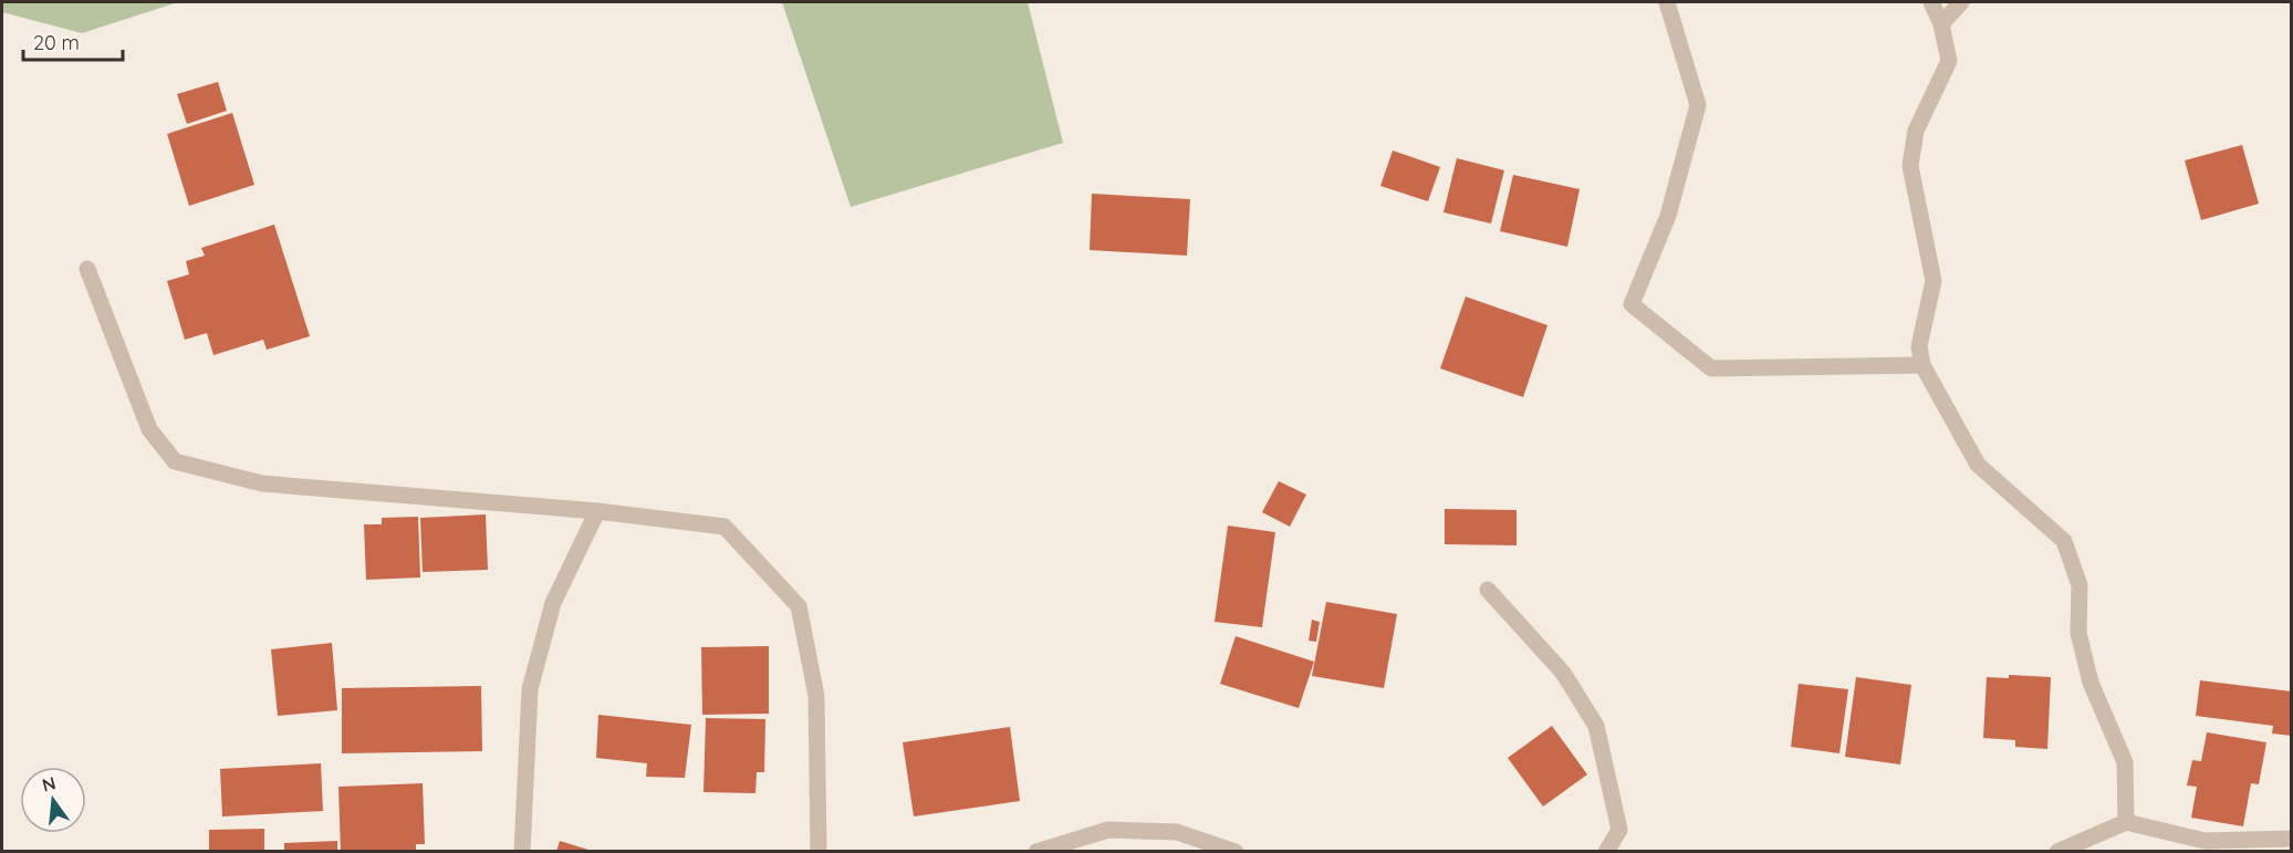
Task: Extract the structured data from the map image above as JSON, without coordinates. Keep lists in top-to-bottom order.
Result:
{
  "scale_bar": "20 m",
  "north": "top"
}
